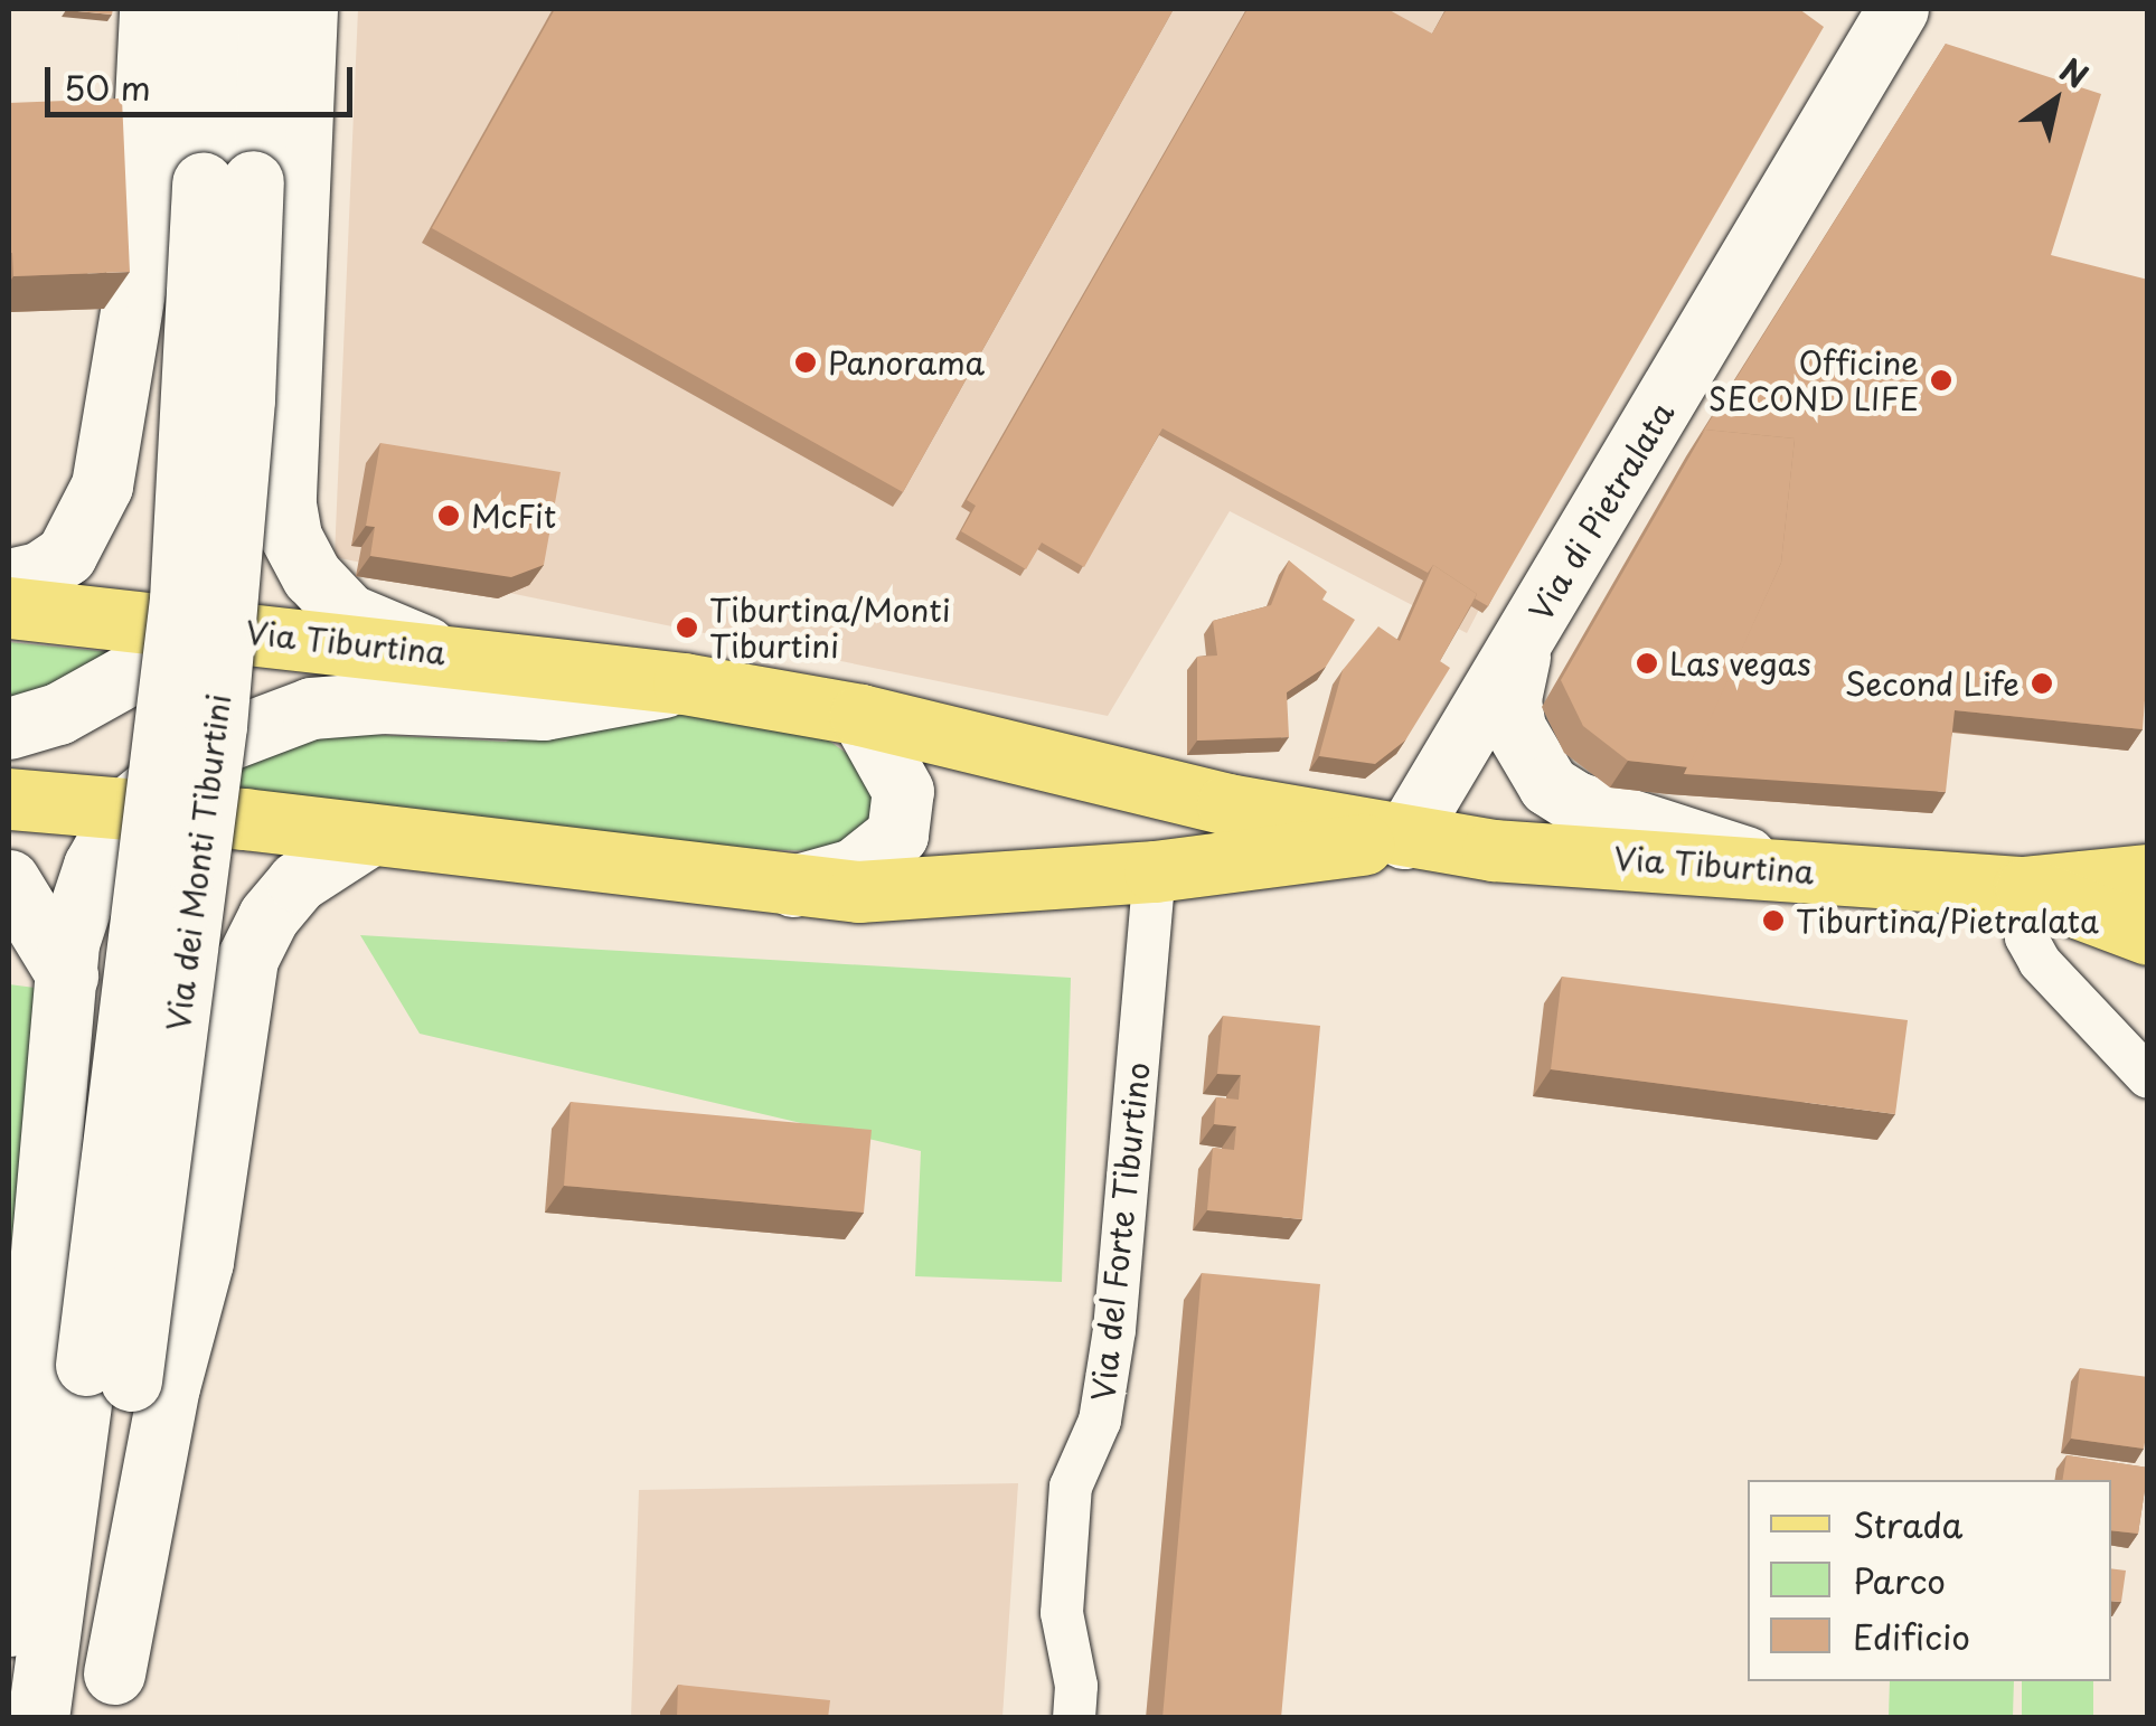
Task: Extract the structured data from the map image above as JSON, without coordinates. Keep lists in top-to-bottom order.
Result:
{
  "streets": {
    "main road": ["Via di Pietralata", "Via Tiburtina", "Via dei Monti Tiburtini"],
    "street": ["Via del Forte Tiburtino"]
  },
  "crossings": [
    ["Via di Pietralata", "Via Tiburtina"],
    ["Via Tiburtina", "Via del Forte Tiburtino"]
  ],
  "places": [
    "Panorama",
    "Officine SECOND LIFE",
    "McFit",
    "Tiburtina/Monti Tiburtini",
    "Las vegas",
    "Second Life",
    "Tiburtina/Pietralata"
  ],
  "legend": ["Strada", "Parco", "Edificio"],
  "scale_bar": "50 m",
  "north": "top right"
}
